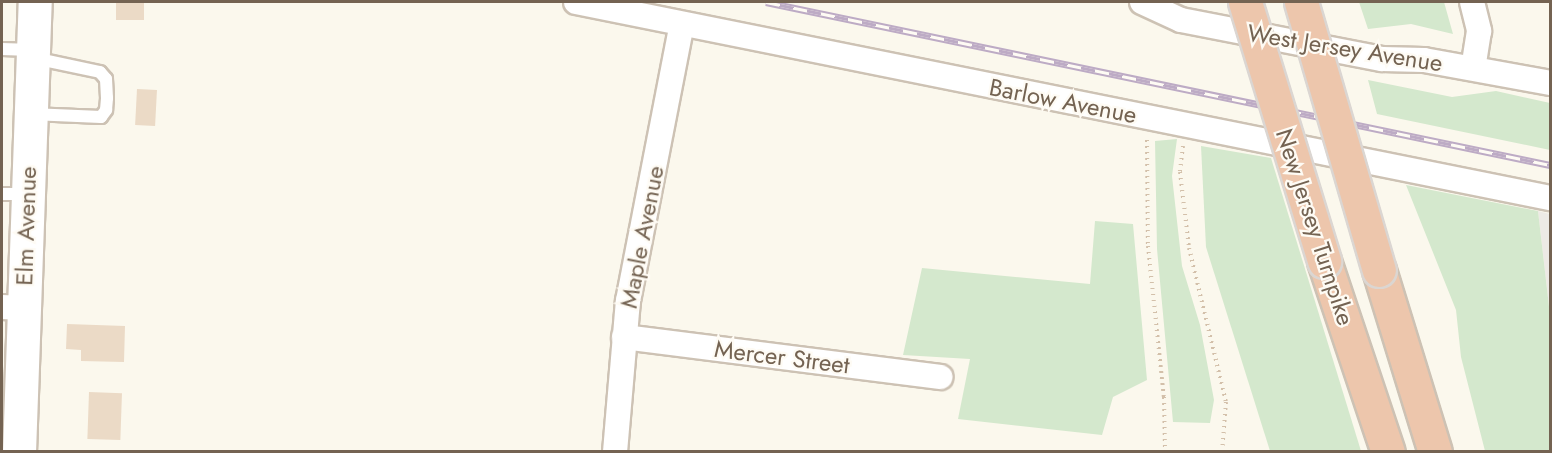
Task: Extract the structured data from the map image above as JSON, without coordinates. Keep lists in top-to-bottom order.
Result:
{
  "streets": {
    "highway": ["New Jersey Turnpike"],
    "main road": ["Elm Avenue"],
    "street": [
      "West Jersey Avenue",
      "Barlow Avenue",
      "Maple Avenue",
      "Mercer Street"
    ]
  },
  "crossings": [
    ["Barlow Avenue", "Maple Avenue"],
    ["Maple Avenue", "Mercer Street"]
  ]
}
